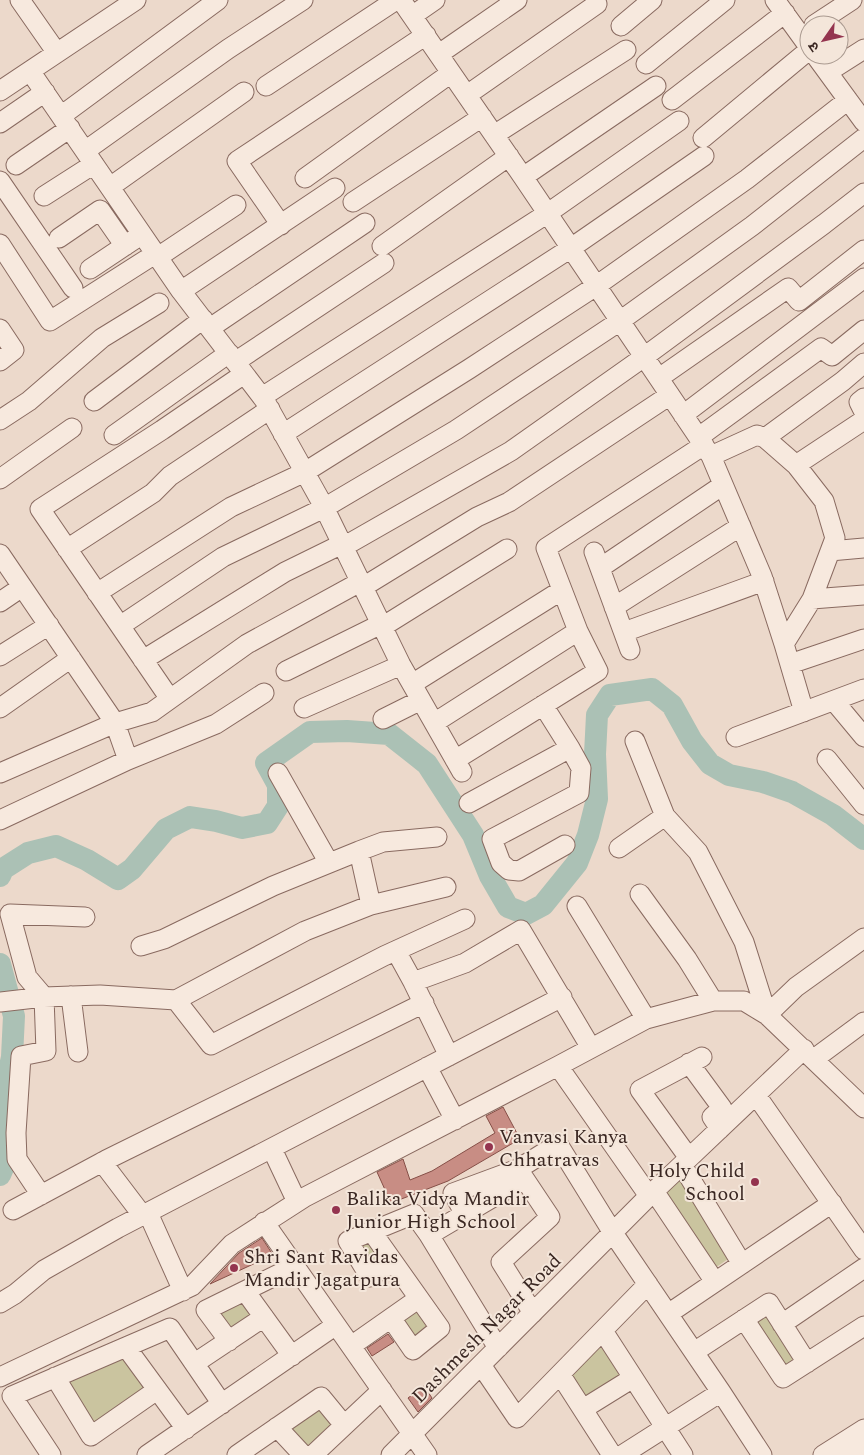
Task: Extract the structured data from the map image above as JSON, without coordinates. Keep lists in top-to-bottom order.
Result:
{
  "streets": {
    "street": ["Dashmesh Nagar Road"]
  },
  "places": [
    "Vanvasi Kanya Chhatravas",
    "Holy Child School",
    "Balika Vidya Mandir Junior High School",
    "Shri Sant Ravidas Mandir Jagatpura"
  ],
  "north": "bottom left"
}
